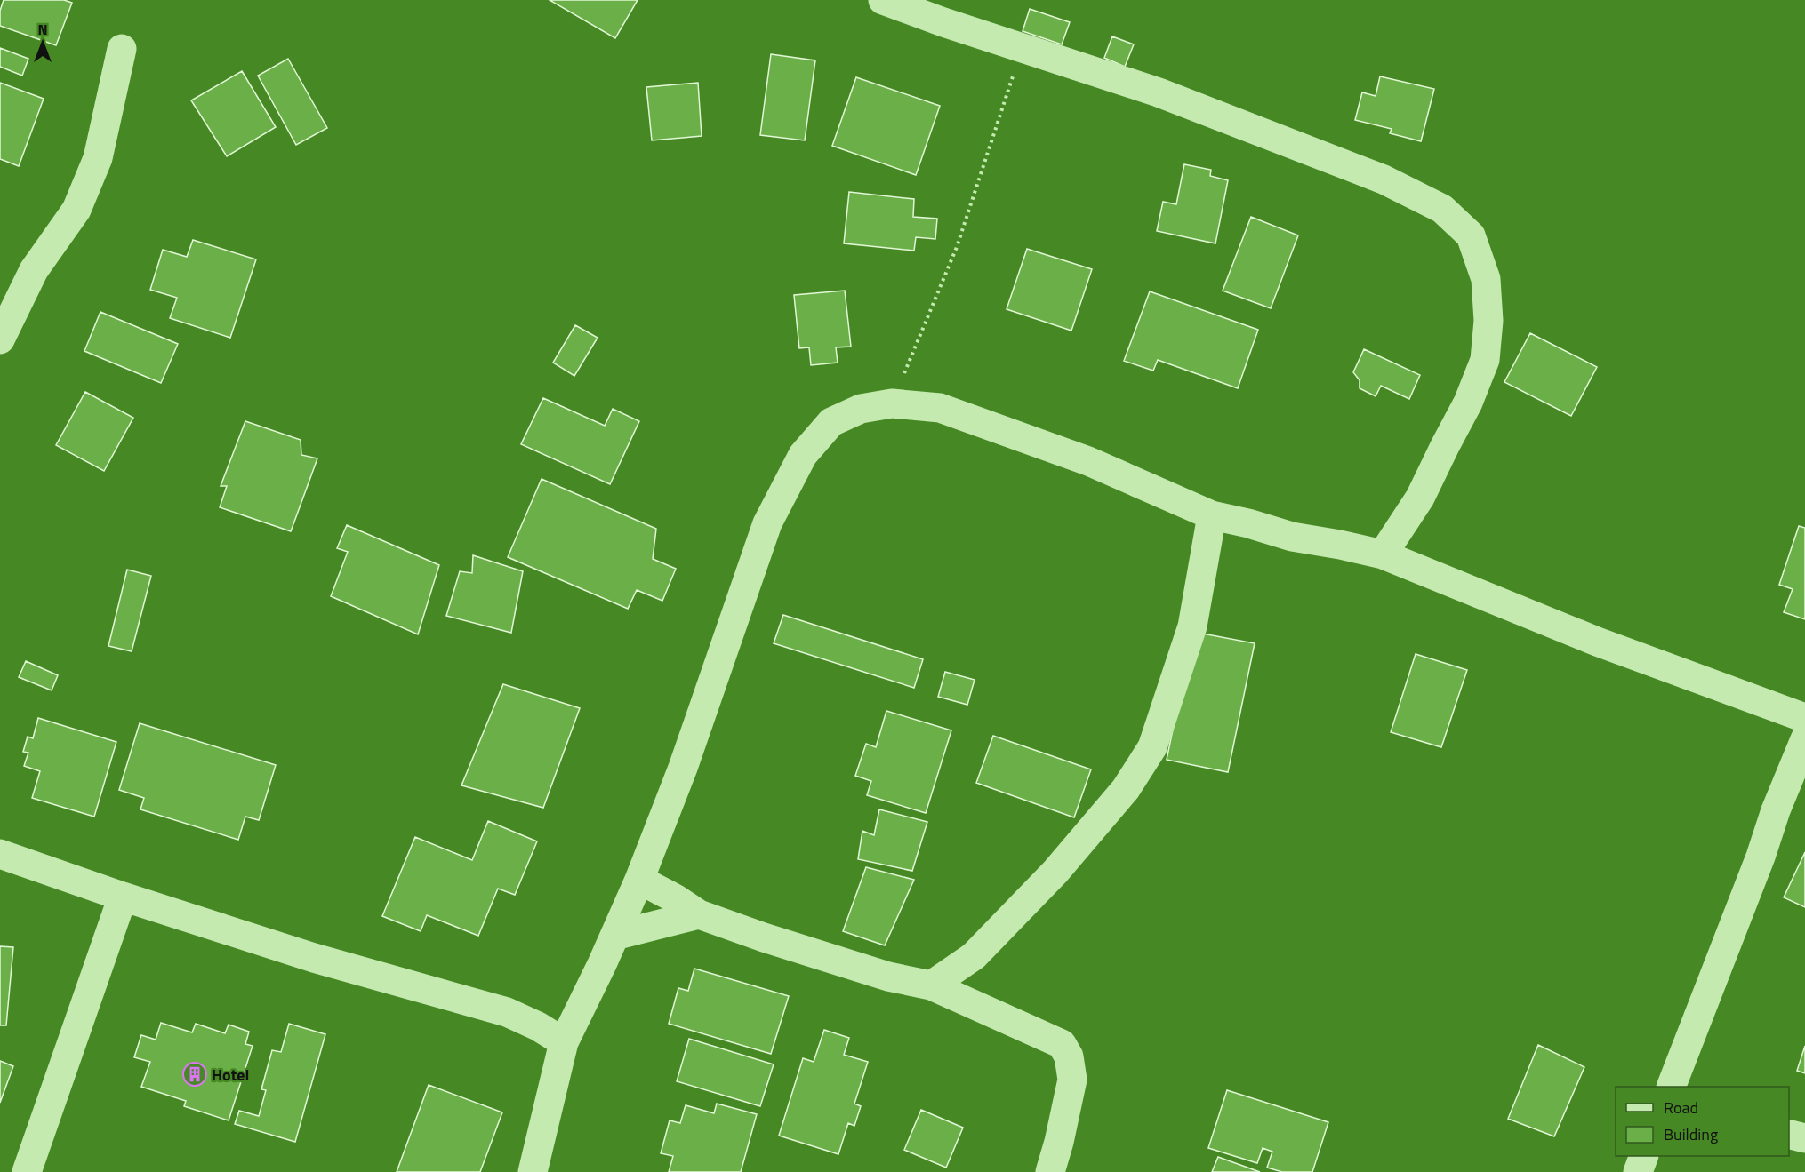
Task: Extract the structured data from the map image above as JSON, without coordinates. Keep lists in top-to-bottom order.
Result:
{
  "places": {
    "building": ["Hotel"]
  },
  "legend": ["Road", "Building"],
  "north": "top"
}
